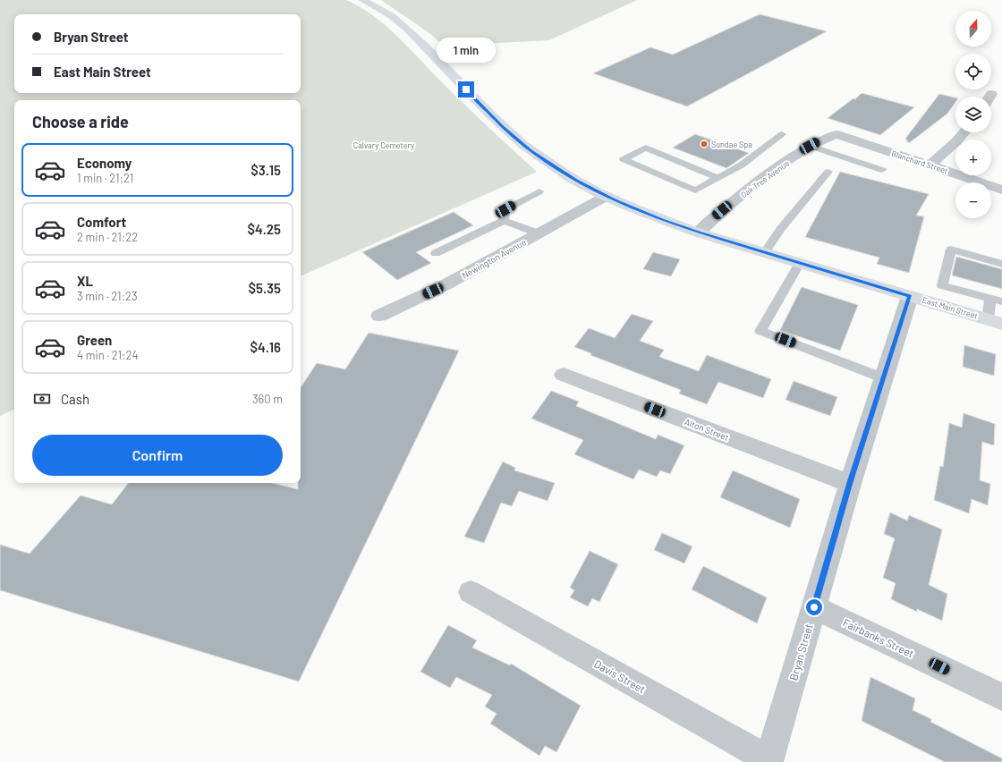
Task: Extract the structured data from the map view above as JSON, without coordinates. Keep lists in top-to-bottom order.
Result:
{
  "streets": {
    "main road": ["East Main Street"],
    "street": [
      "Blanchard Street",
      "Oak Tree Avenue",
      "Newington Avenue",
      "Alton Street",
      "Fairbanks Street",
      "Bryan Street",
      "Davis Street"
    ]
  },
  "crossings": [
    ["Blanchard Street", "Oak Tree Avenue"],
    ["Oak Tree Avenue", "East Main Street"],
    ["Newington Avenue", "East Main Street"],
    ["East Main Street", "Bryan Street"],
    ["Alton Street", "Bryan Street"],
    ["Fairbanks Street", "Bryan Street"],
    ["Bryan Street", "Davis Street"]
  ],
  "parks": ["Calvary Cemetery"],
  "places": ["Sundae Spa"],
  "north": "top",
  "page": {
    "map_buttons": ["+", "−"],
    "banner": ["Bryan Street", "East Main Street"],
    "bubble": "1 min",
    "heading": "Choose a ride",
    "list": [
      {
        "name": "Economy",
        "note": "1 min · 21:21",
        "value": "$3.15"
      },
      {
        "name": "Comfort",
        "note": "2 min · 21:22",
        "value": "$4.25"
      },
      {
        "name": "XL",
        "note": "3 min · 21:23",
        "value": "$5.35"
      },
      {
        "name": "Green",
        "note": "4 min · 21:24",
        "value": "$4.16"
      }
    ],
    "pay": ["Cash", "360 m"],
    "buttons": "Confirm"
  }
}
